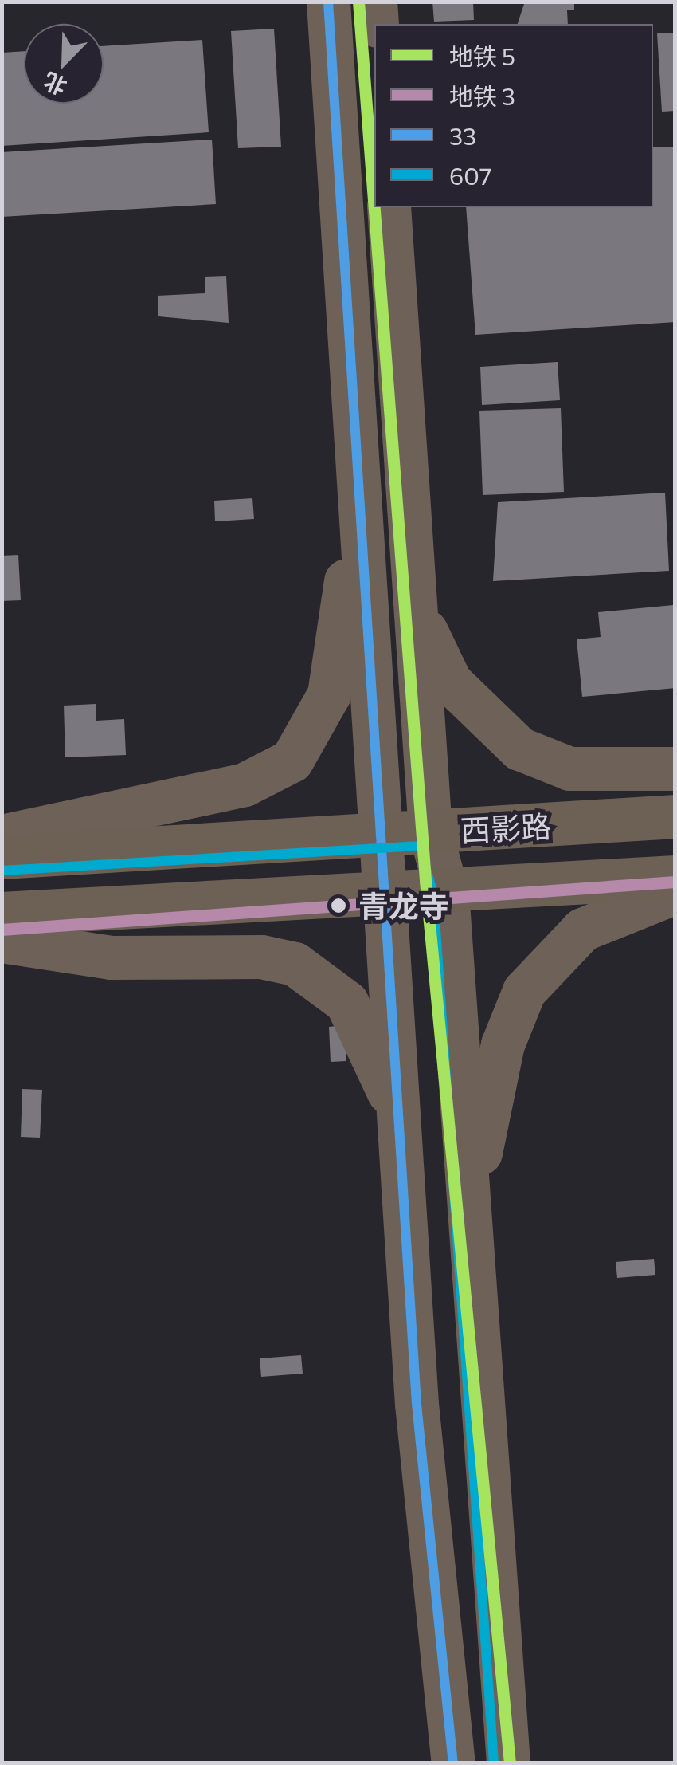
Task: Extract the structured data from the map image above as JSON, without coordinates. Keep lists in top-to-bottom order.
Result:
{
  "streets": {
    "main road": ["西影路"]
  },
  "places": ["青龙寺"],
  "lines": [
    "metro line 5",
    "transit line 33",
    "transit line 607",
    "metro line 3"
  ],
  "legend": [
    "地铁 5",
    "地铁 3",
    "33",
    "607"
  ],
  "north": "bottom left"
}
